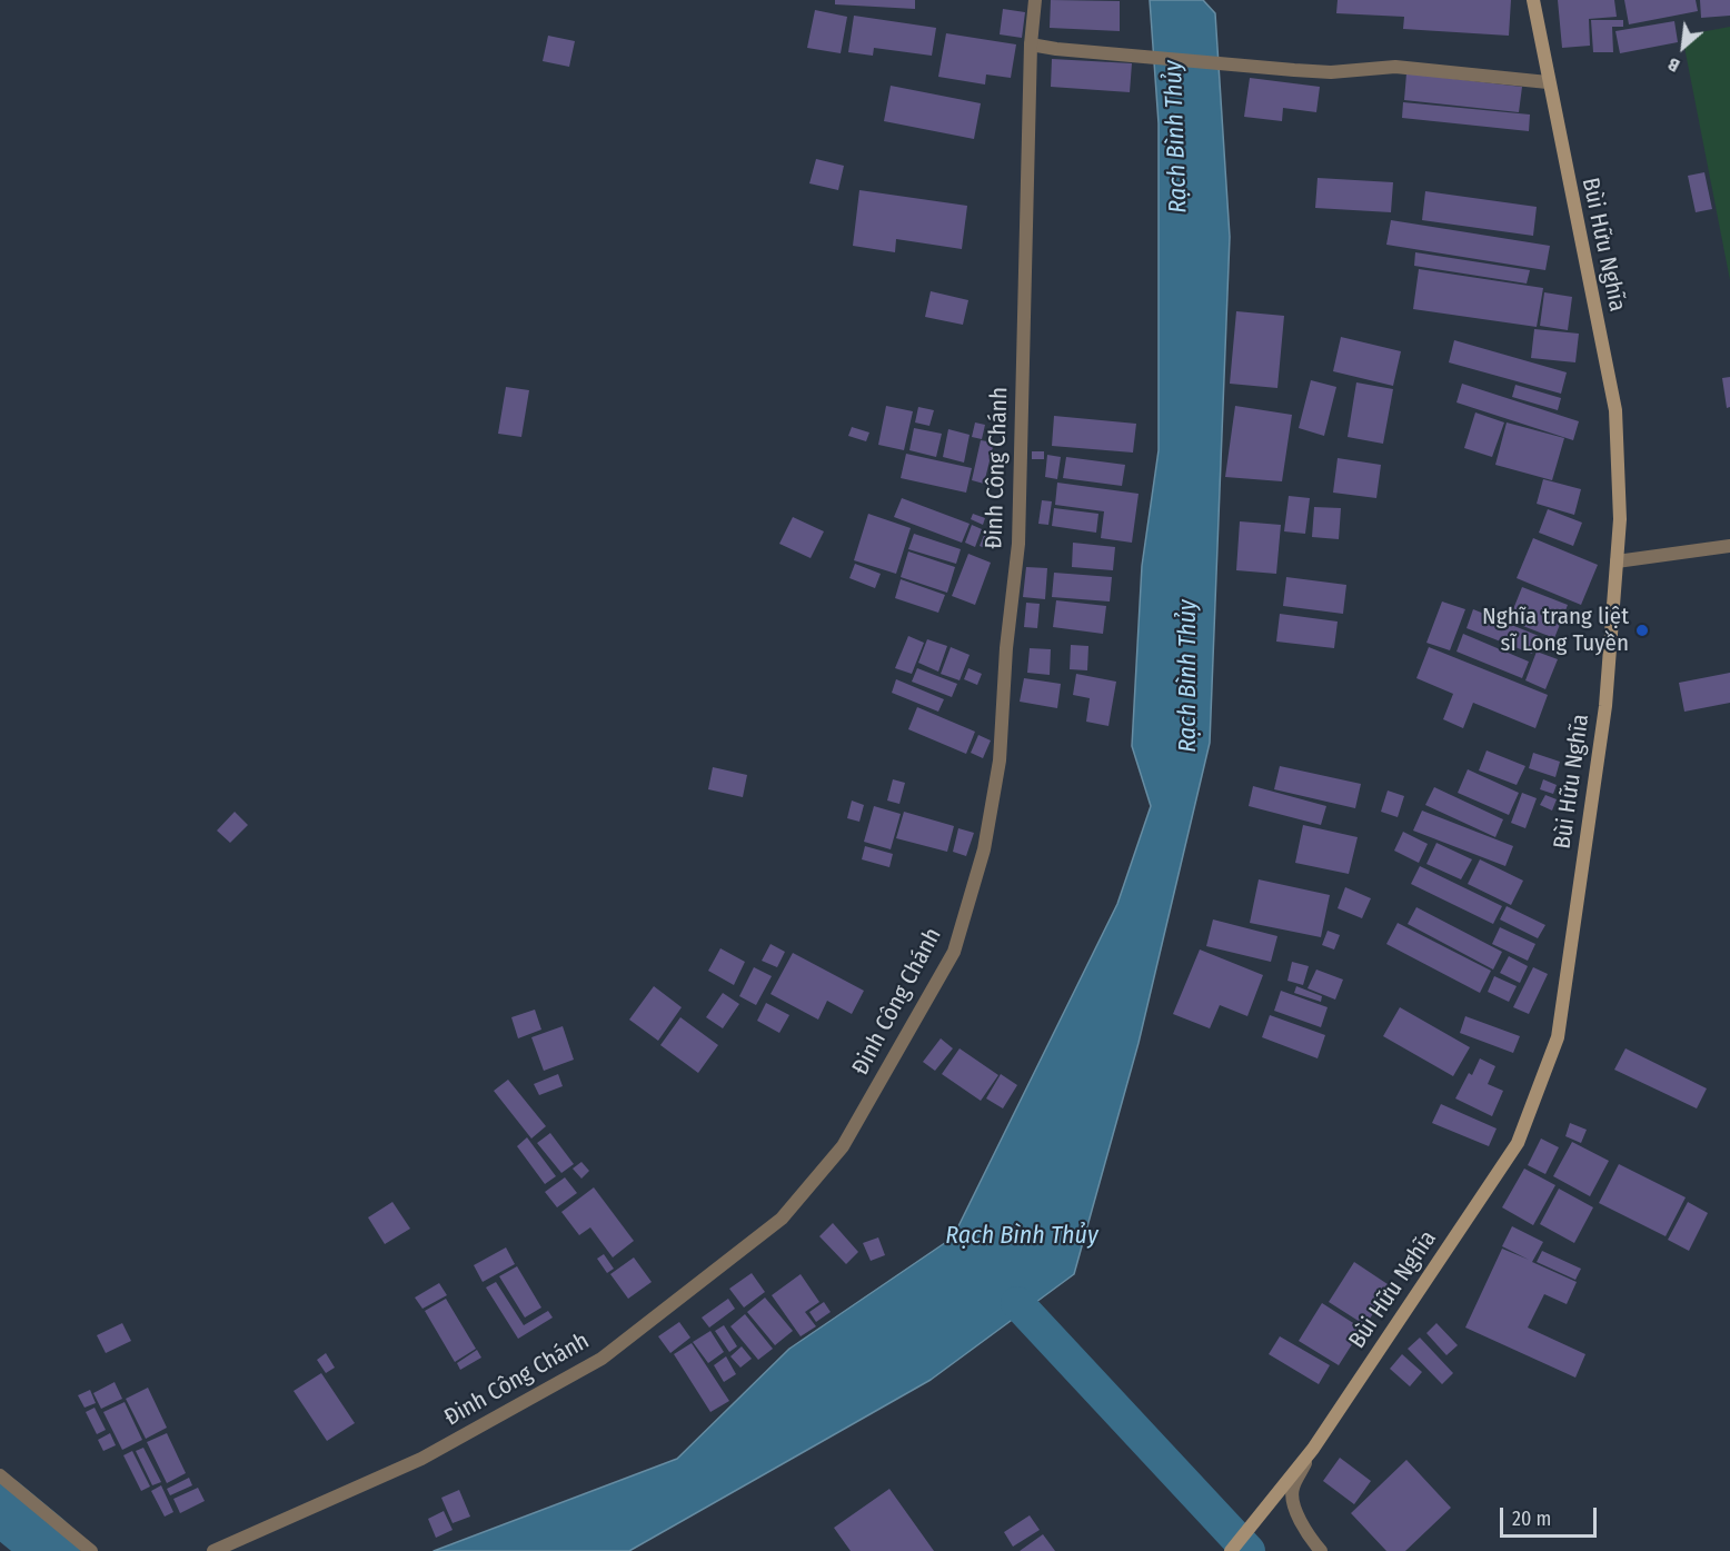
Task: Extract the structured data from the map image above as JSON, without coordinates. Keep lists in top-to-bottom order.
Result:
{
  "streets": {
    "main road": ["Bùi Hữu Nghĩa"],
    "street": ["Đinh Công Chánh"]
  },
  "water": ["Rạch Bình Thủy"],
  "places": ["Nghĩa trang liệt sĩ Long Tuyền"],
  "scale_bar": "20 m",
  "north": "bottom left"
}
